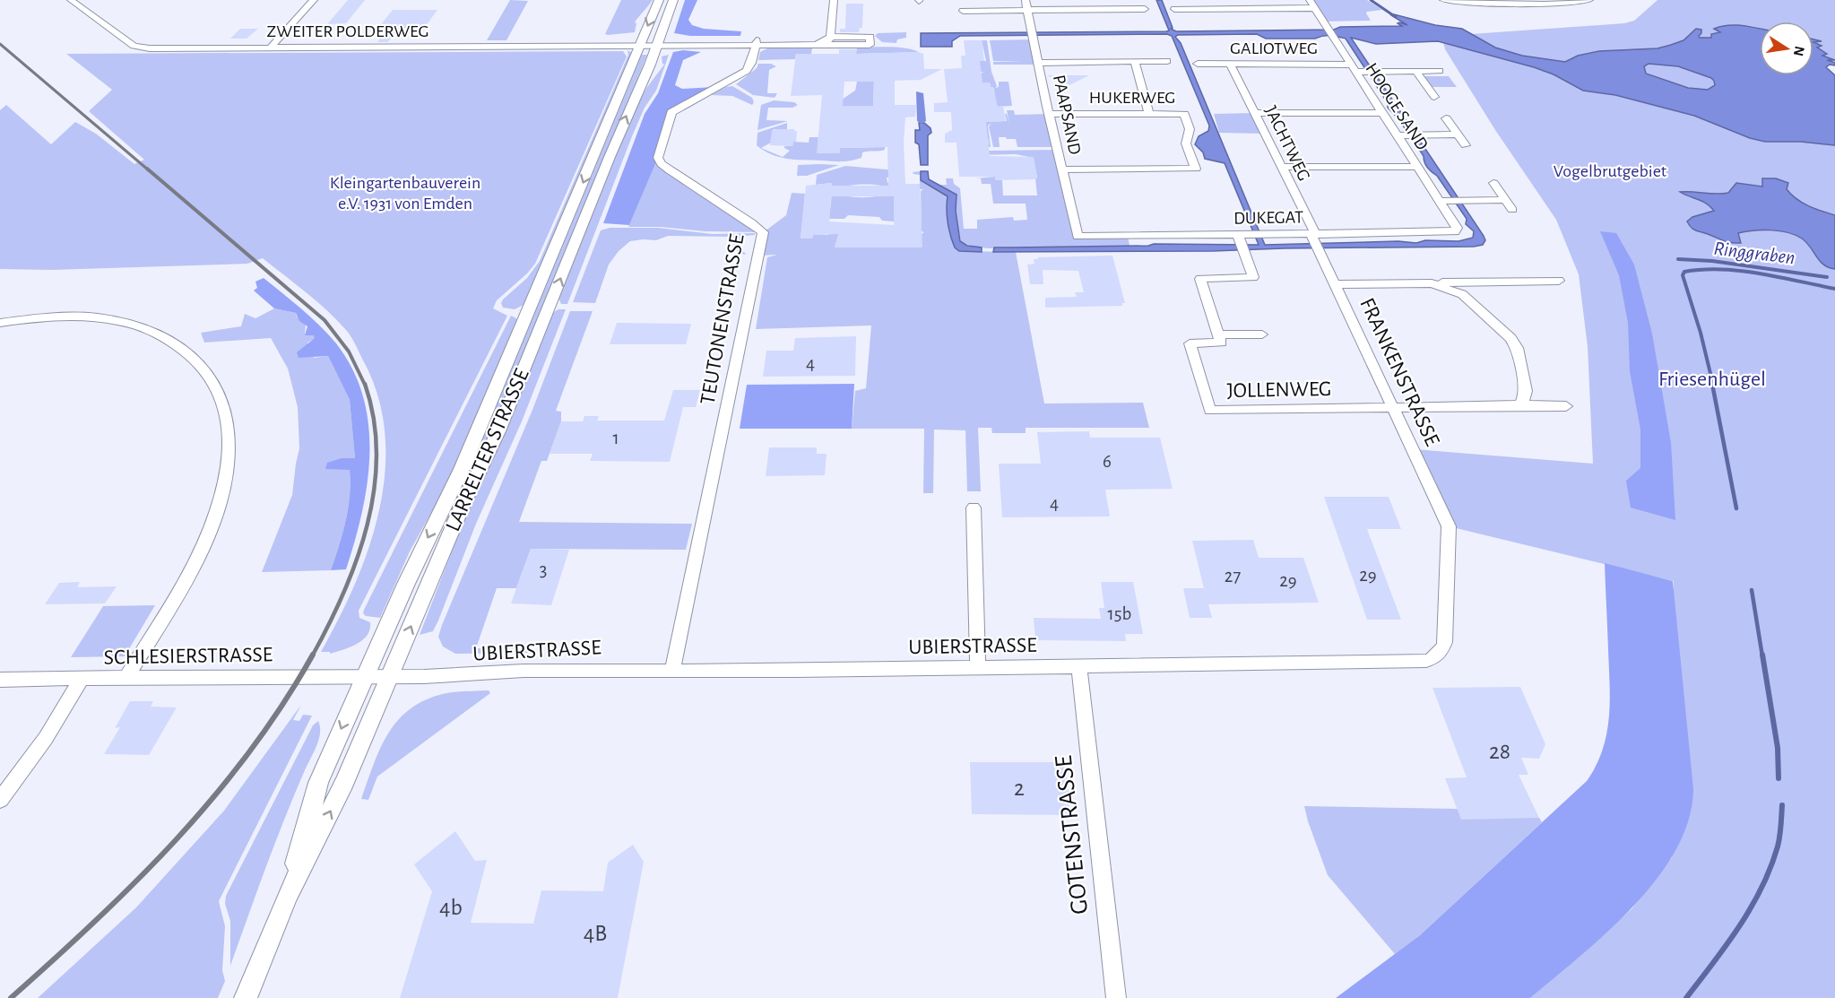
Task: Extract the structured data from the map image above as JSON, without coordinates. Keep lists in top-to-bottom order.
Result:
{
  "streets": {
    "street": [
      "ZWEITER POLDERWEG",
      "GALIOTWEG",
      "HUKERWEG",
      "HOOGE SAND",
      "PAAPSAND",
      "JACHTWEG",
      "DUKEGAT",
      "TEUTONENSTRASSE",
      "FRANKENSTRASSE",
      "JOLLENWEG",
      "LARRELTER STRASSE",
      "UBIERSTRASSE",
      "SCHLESIERSTRASSE",
      "GOTENSTRASSE"
    ]
  },
  "crossings": [
    ["ZWEITER POLDERWEG", "TEUTONENSTRASSE"],
    ["ZWEITER POLDERWEG", "LARRELTER STRASSE"],
    ["GALIOTWEG", "HOOGE SAND"],
    ["GALIOTWEG", "JACHTWEG"],
    ["HUKERWEG", "PAAPSAND"],
    ["HOOGE SAND", "DUKEGAT"],
    ["PAAPSAND", "DUKEGAT"],
    ["JACHTWEG", "DUKEGAT"],
    ["JACHTWEG", "FRANKENSTRASSE"],
    ["DUKEGAT", "FRANKENSTRASSE"],
    ["TEUTONENSTRASSE", "UBIERSTRASSE"],
    ["FRANKENSTRASSE", "JOLLENWEG"],
    ["FRANKENSTRASSE", "UBIERSTRASSE"],
    ["LARRELTER STRASSE", "UBIERSTRASSE"],
    ["LARRELTER STRASSE", "SCHLESIERSTRASSE"],
    ["UBIERSTRASSE", "SCHLESIERSTRASSE"],
    ["UBIERSTRASSE", "GOTENSTRASSE"]
  ],
  "water": ["Ringgraben"],
  "parks": ["Vogelbrutgebiet", "Kleingartenbauverein e.V. 1931 von Emden", "Friesenhügel"],
  "house_numbers": [
    "4",
    "1",
    "6",
    "4",
    "3",
    "29",
    "27",
    "29",
    "15b",
    "28",
    "2",
    "4b",
    "4B"
  ],
  "north": "right"
}
